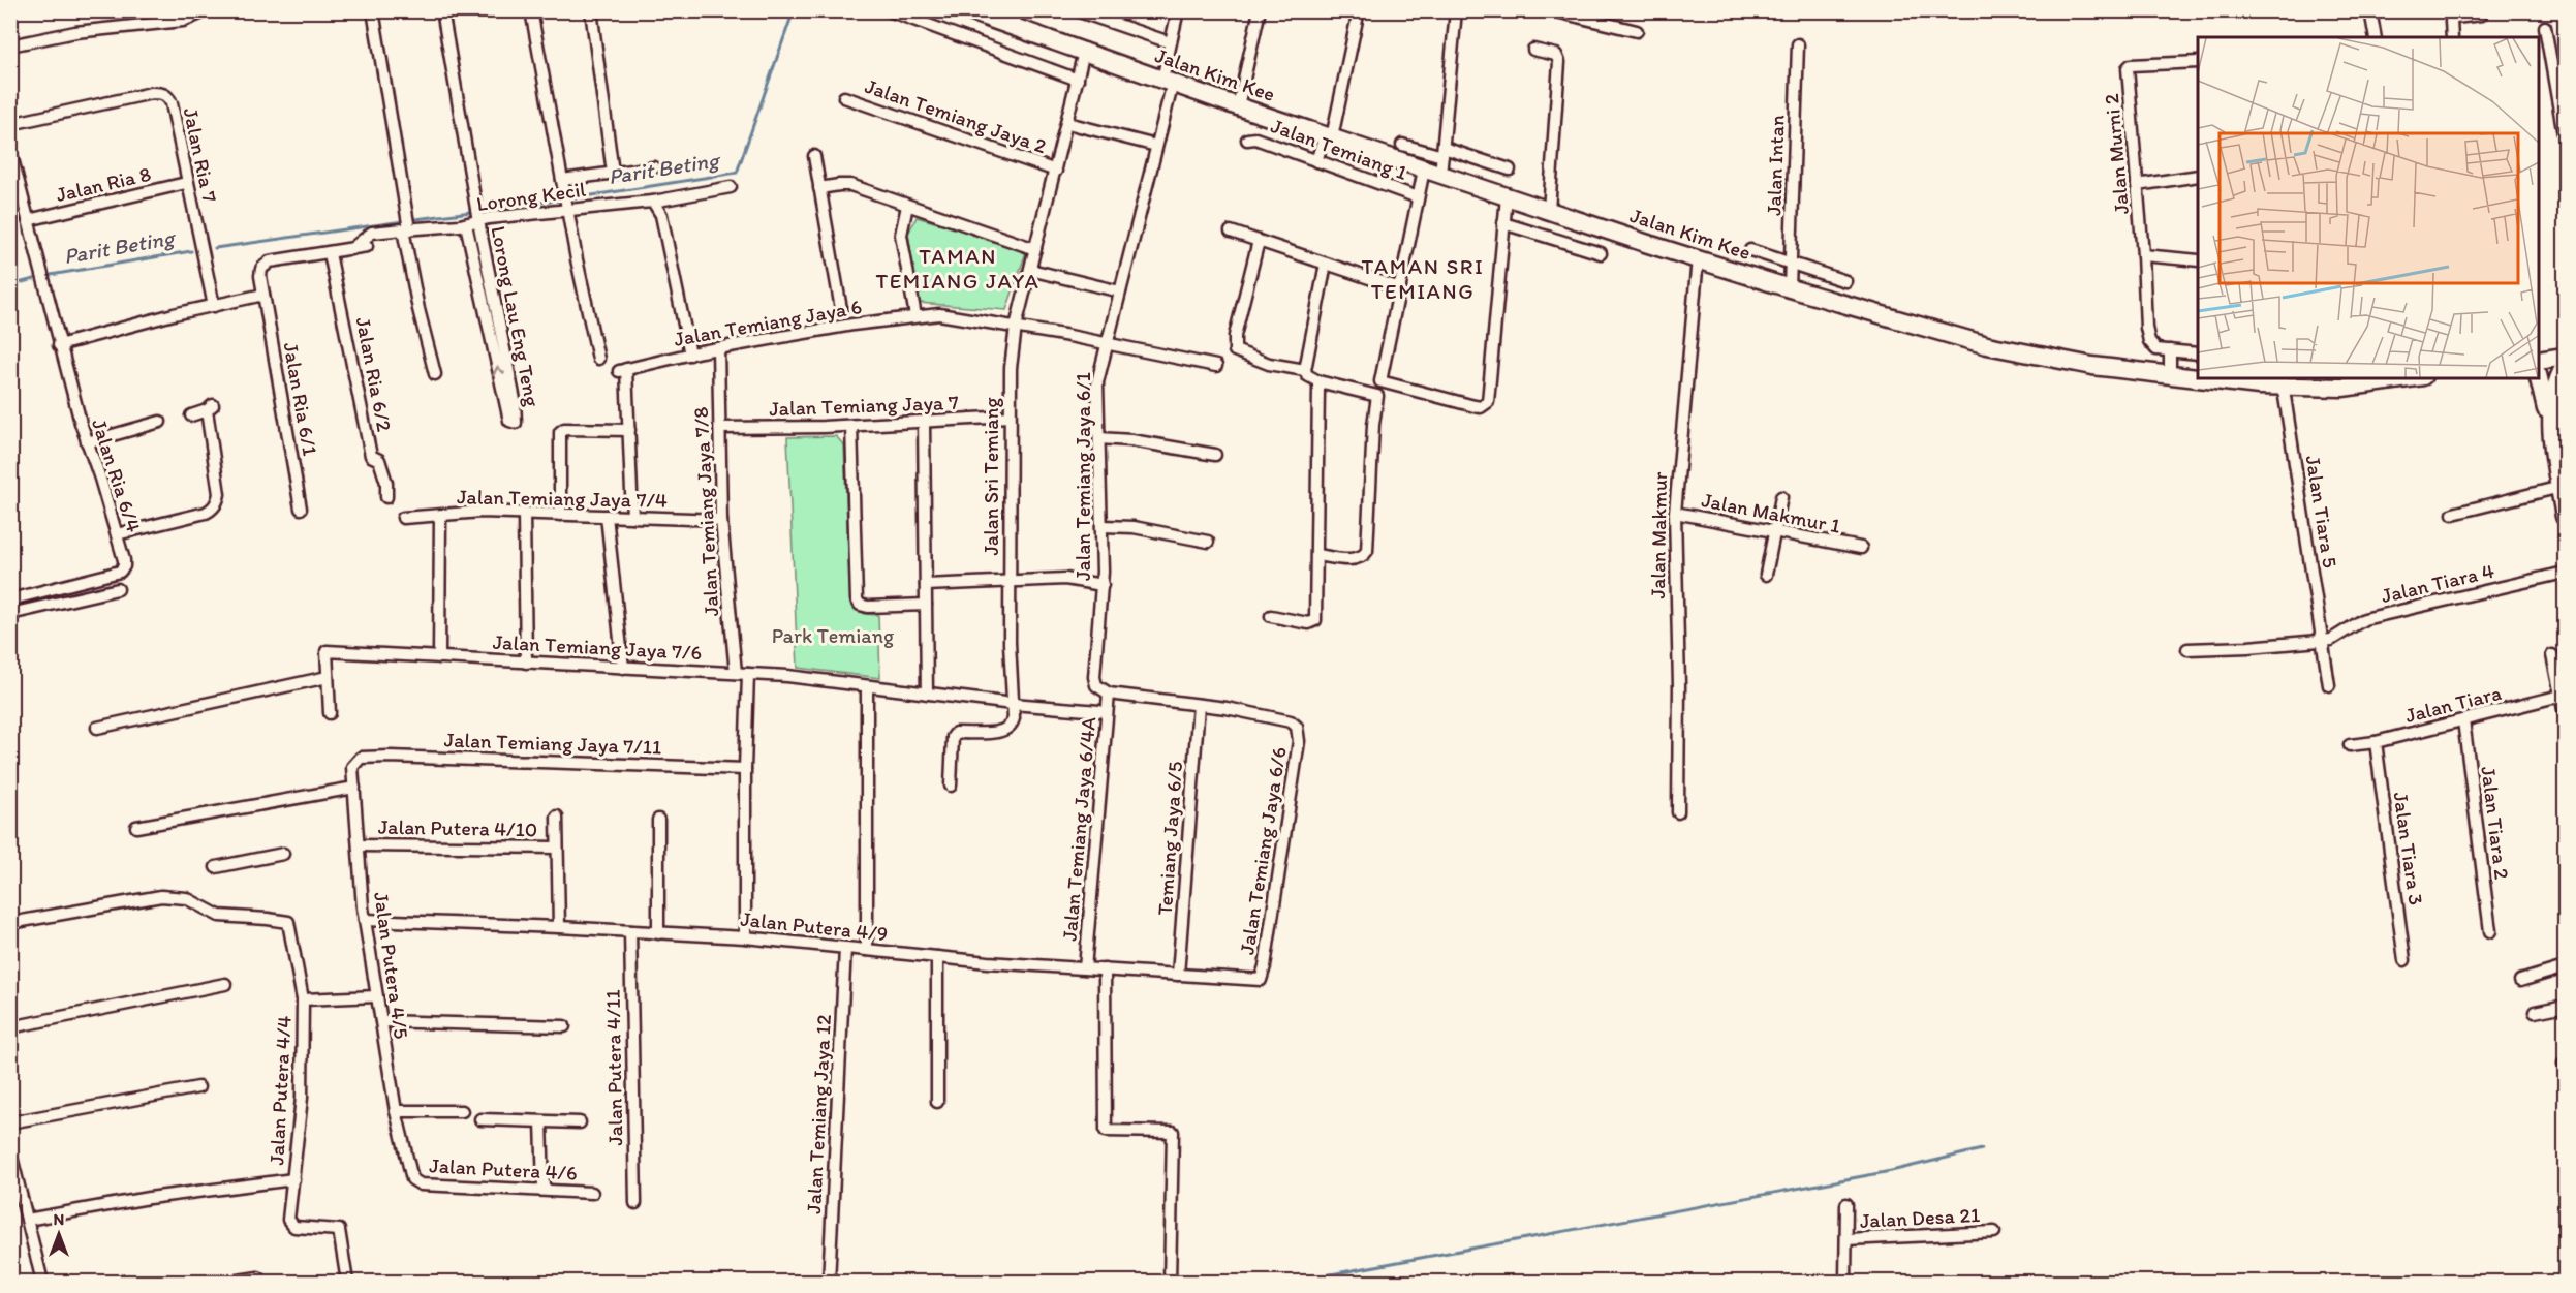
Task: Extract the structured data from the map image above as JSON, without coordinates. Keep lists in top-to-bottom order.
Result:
{
  "streets": {
    "street": [
      "Jalan Kim Kee",
      "Jalan Temiang Jaya 2",
      "Jalan Temiang 1",
      "Jalan Murni 2",
      "Jalan Ria 7",
      "Jalan Intan",
      "Jalan Ria 8",
      "Lorong Kecil",
      "Lorong Lau Eng Teng",
      "Jalan Temiang Jaya 6",
      "Jalan Ria 6/2",
      "Jalan Ria 6/1",
      "Jalan Temiang Jaya 7",
      "Jalan Ria 6/4",
      "Jalan Sri Temiang",
      "Jalan Temiang Jaya 6/1",
      "Jalan Temiang Jaya 7/4",
      "Jalan Temiang Jaya 7/8",
      "Jalan Tiara 5",
      "Jalan Makmur 1",
      "Jalan Makmur",
      "Jalan Tiara 4",
      "Jalan Temiang Jaya 7/6",
      "Jalan Tiara",
      "Jalan Temiang Jaya 7/11",
      "Jalan Tiara 2",
      "Jalan Putera 4/10",
      "Jalan Temiang Jaya 6/4A",
      "Temiang Jaya 6/5",
      "Jalan Tiara 3",
      "Jalan Temiang Jaya 6/6",
      "Jalan Putera 4/9",
      "Jalan Putera 4/5",
      "Jalan Putera 4/11",
      "Jalan Putera 4/4",
      "Jalan Temiang Jaya 12",
      "Jalan Putera 4/6",
      "Jalan Desa 21"
    ]
  },
  "crossings": [
    ["Jalan Kim Kee", "Jalan Murni 2"],
    ["Jalan Kim Kee", "Jalan Intan"],
    ["Jalan Kim Kee", "Jalan Sri Temiang"],
    ["Jalan Kim Kee", "Jalan Temiang Jaya 6/1"],
    ["Jalan Kim Kee", "Jalan Tiara 5"],
    ["Jalan Kim Kee", "Jalan Makmur"],
    ["Jalan Temiang Jaya 2", "Jalan Sri Temiang"],
    ["Jalan Ria 7", "Jalan Ria 8"],
    ["Jalan Ria 8", "Jalan Ria 6/4"],
    ["Lorong Kecil", "Lorong Lau Eng Teng"],
    ["Jalan Temiang Jaya 6", "Jalan Sri Temiang"],
    ["Jalan Temiang Jaya 6", "Jalan Temiang Jaya 6/1"],
    ["Jalan Temiang Jaya 6", "Jalan Temiang Jaya 7/8"],
    ["Jalan Ria 6/2", "Jalan Ria 6/1"],
    ["Jalan Temiang Jaya 7", "Jalan Sri Temiang"],
    ["Jalan Temiang Jaya 7", "Jalan Temiang Jaya 7/8"],
    ["Jalan Sri Temiang", "Jalan Temiang Jaya 7/6"],
    ["Jalan Temiang Jaya 6/1", "Jalan Temiang Jaya 6/4A"],
    ["Jalan Temiang Jaya 7/4", "Jalan Temiang Jaya 7/8"],
    ["Jalan Temiang Jaya 7/8", "Jalan Temiang Jaya 7/6"],
    ["Jalan Tiara 5", "Jalan Tiara 4"],
    ["Jalan Makmur 1", "Jalan Makmur"],
    ["Jalan Tiara", "Jalan Tiara 2"],
    ["Jalan Tiara", "Jalan Tiara 3"],
    ["Jalan Temiang Jaya 7/11", "Jalan Putera 4/5"],
    ["Jalan Putera 4/10", "Jalan Putera 4/5"],
    ["Jalan Temiang Jaya 6/4A", "Jalan Putera 4/9"],
    ["Temiang Jaya 6/5", "Jalan Temiang Jaya 6/6"],
    ["Temiang Jaya 6/5", "Jalan Putera 4/9"],
    ["Jalan Temiang Jaya 6/6", "Jalan Putera 4/9"],
    ["Jalan Putera 4/9", "Jalan Putera 4/5"],
    ["Jalan Putera 4/9", "Jalan Putera 4/11"],
    ["Jalan Putera 4/9", "Jalan Temiang Jaya 12"],
    ["Jalan Putera 4/5", "Jalan Putera 4/6"]
  ],
  "districts": ["TAMAN TEMIANG JAYA", "TAMAN SRI TEMIANG"],
  "water": ["Parit Beting"],
  "parks": ["Park Temiang"],
  "north": "top"
}
